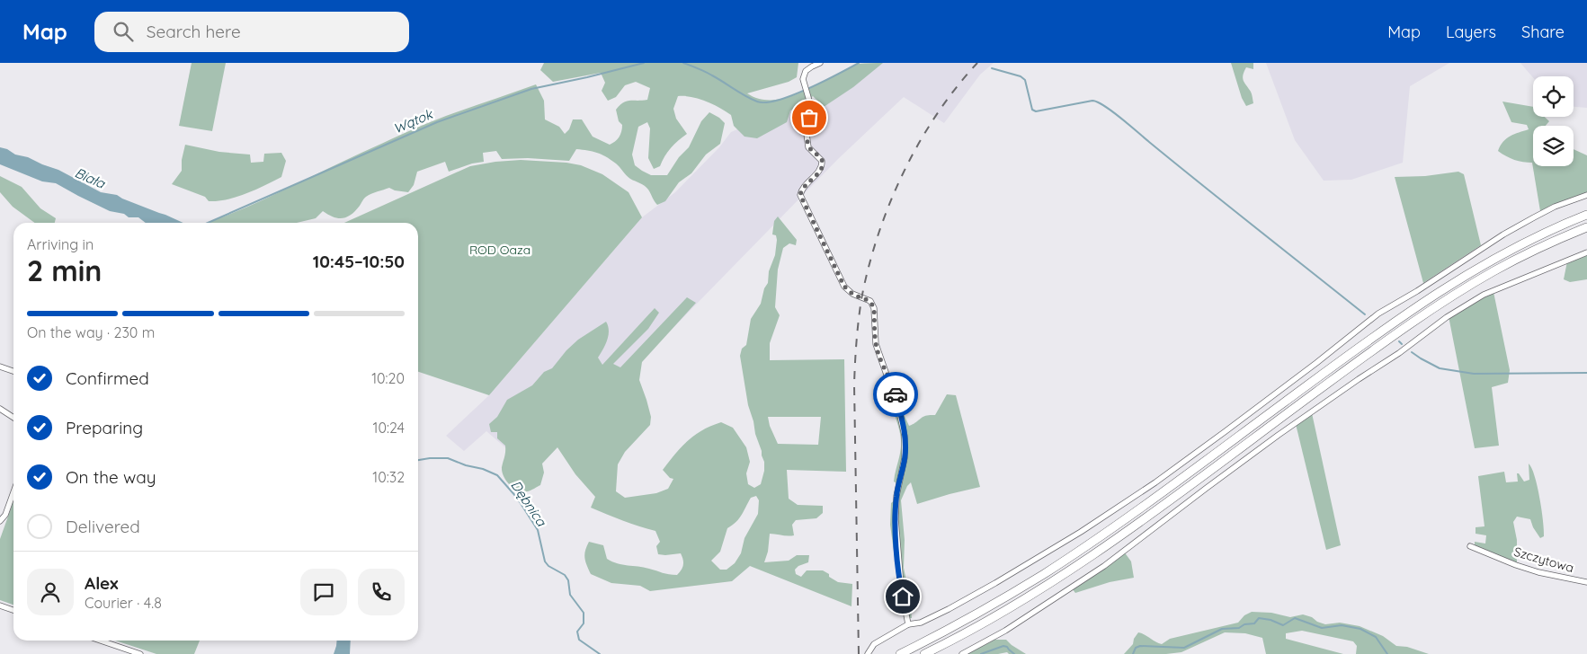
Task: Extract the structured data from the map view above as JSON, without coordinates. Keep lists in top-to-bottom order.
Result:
{
  "streets": {
    "street": ["Szczytowa"]
  },
  "water": ["Wątok", "Biała", "Dębnica"],
  "parks": ["ROD Oaza"],
  "page": {
    "header": "Map",
    "search": "Search here",
    "nav": ["Map", "Layers", "Share"],
    "heading": ["2 min", "Arriving in", "10:45–10:50"],
    "panel": ["Alex", "Courier · 4.8"],
    "bar": "On the way · 230 m",
    "list": [
      ["Confirmed", "10:20"],
      ["Preparing", "10:24"],
      ["On the way", "10:32"],
      "Delivered"
    ]
  }
}
